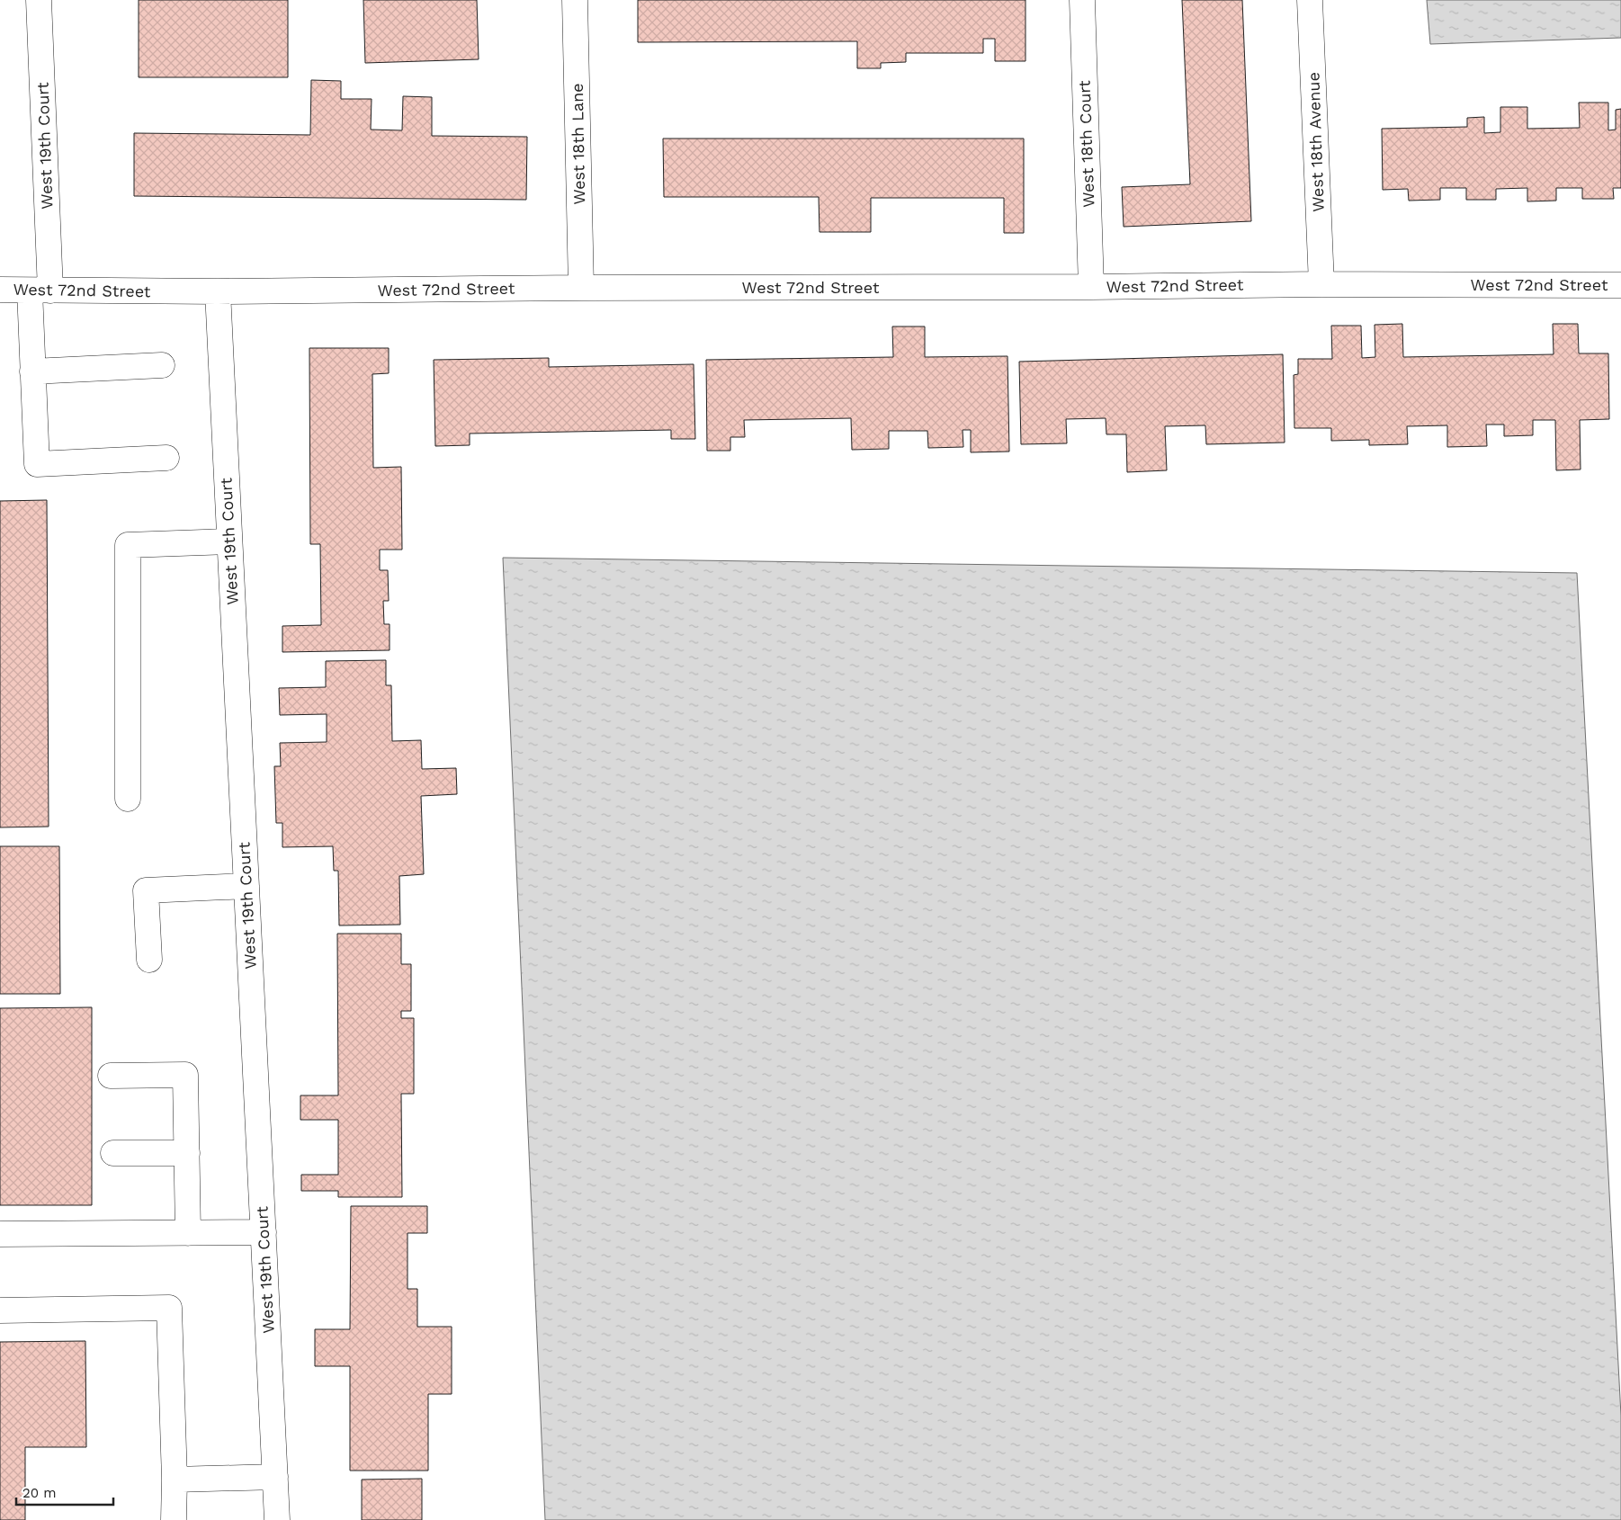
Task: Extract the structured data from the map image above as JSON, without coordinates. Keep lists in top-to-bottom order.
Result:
{
  "streets": {
    "street": [
      "West 18th Avenue",
      "West 18th Lane",
      "West 18th Court",
      "West 19th Court",
      "West 72nd Street"
    ]
  },
  "crossings": [
    ["West 18th Avenue", "West 72nd Street"],
    ["West 18th Lane", "West 72nd Street"],
    ["West 18th Court", "West 72nd Street"],
    ["West 19th Court", "West 72nd Street"]
  ],
  "scale_bar": "20 m"
}
